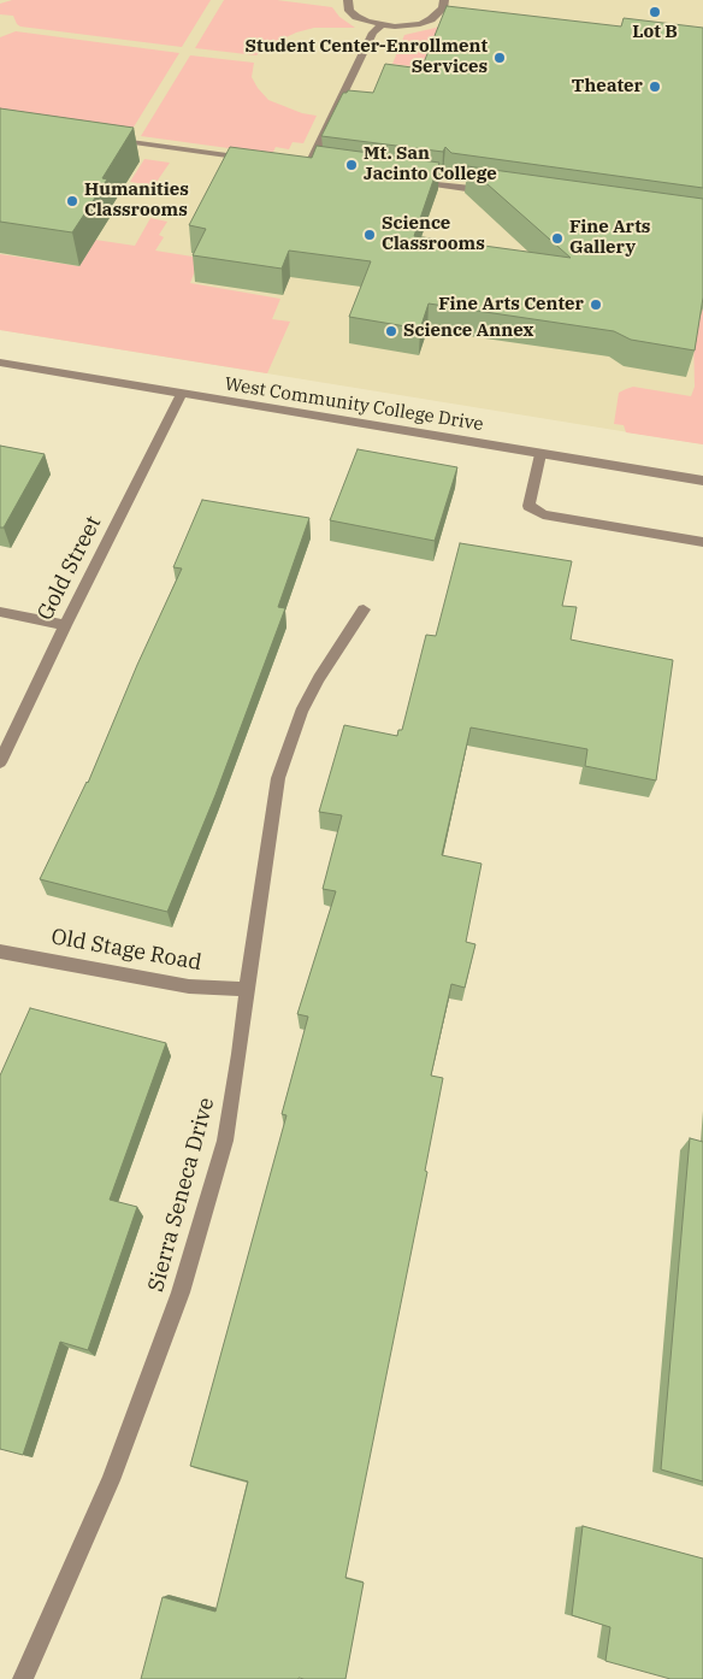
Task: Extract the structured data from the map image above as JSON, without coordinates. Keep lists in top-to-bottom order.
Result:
{
  "streets": {
    "street": [
      "West Community College Drive",
      "Gold Street",
      "Old Stage Road",
      "Sierra Seneca Drive"
    ]
  },
  "crossings": [
    ["West Community College Drive", "Gold Street"],
    ["Old Stage Road", "Sierra Seneca Drive"]
  ],
  "places": [
    "Lot B",
    "Student Center-Enrollment Services",
    "Theater",
    "Mt. San Jacinto College",
    "Humanities Classrooms",
    "Science Classrooms",
    "Fine Arts Gallery",
    "Fine Arts Center",
    "Science Annex"
  ]
}
